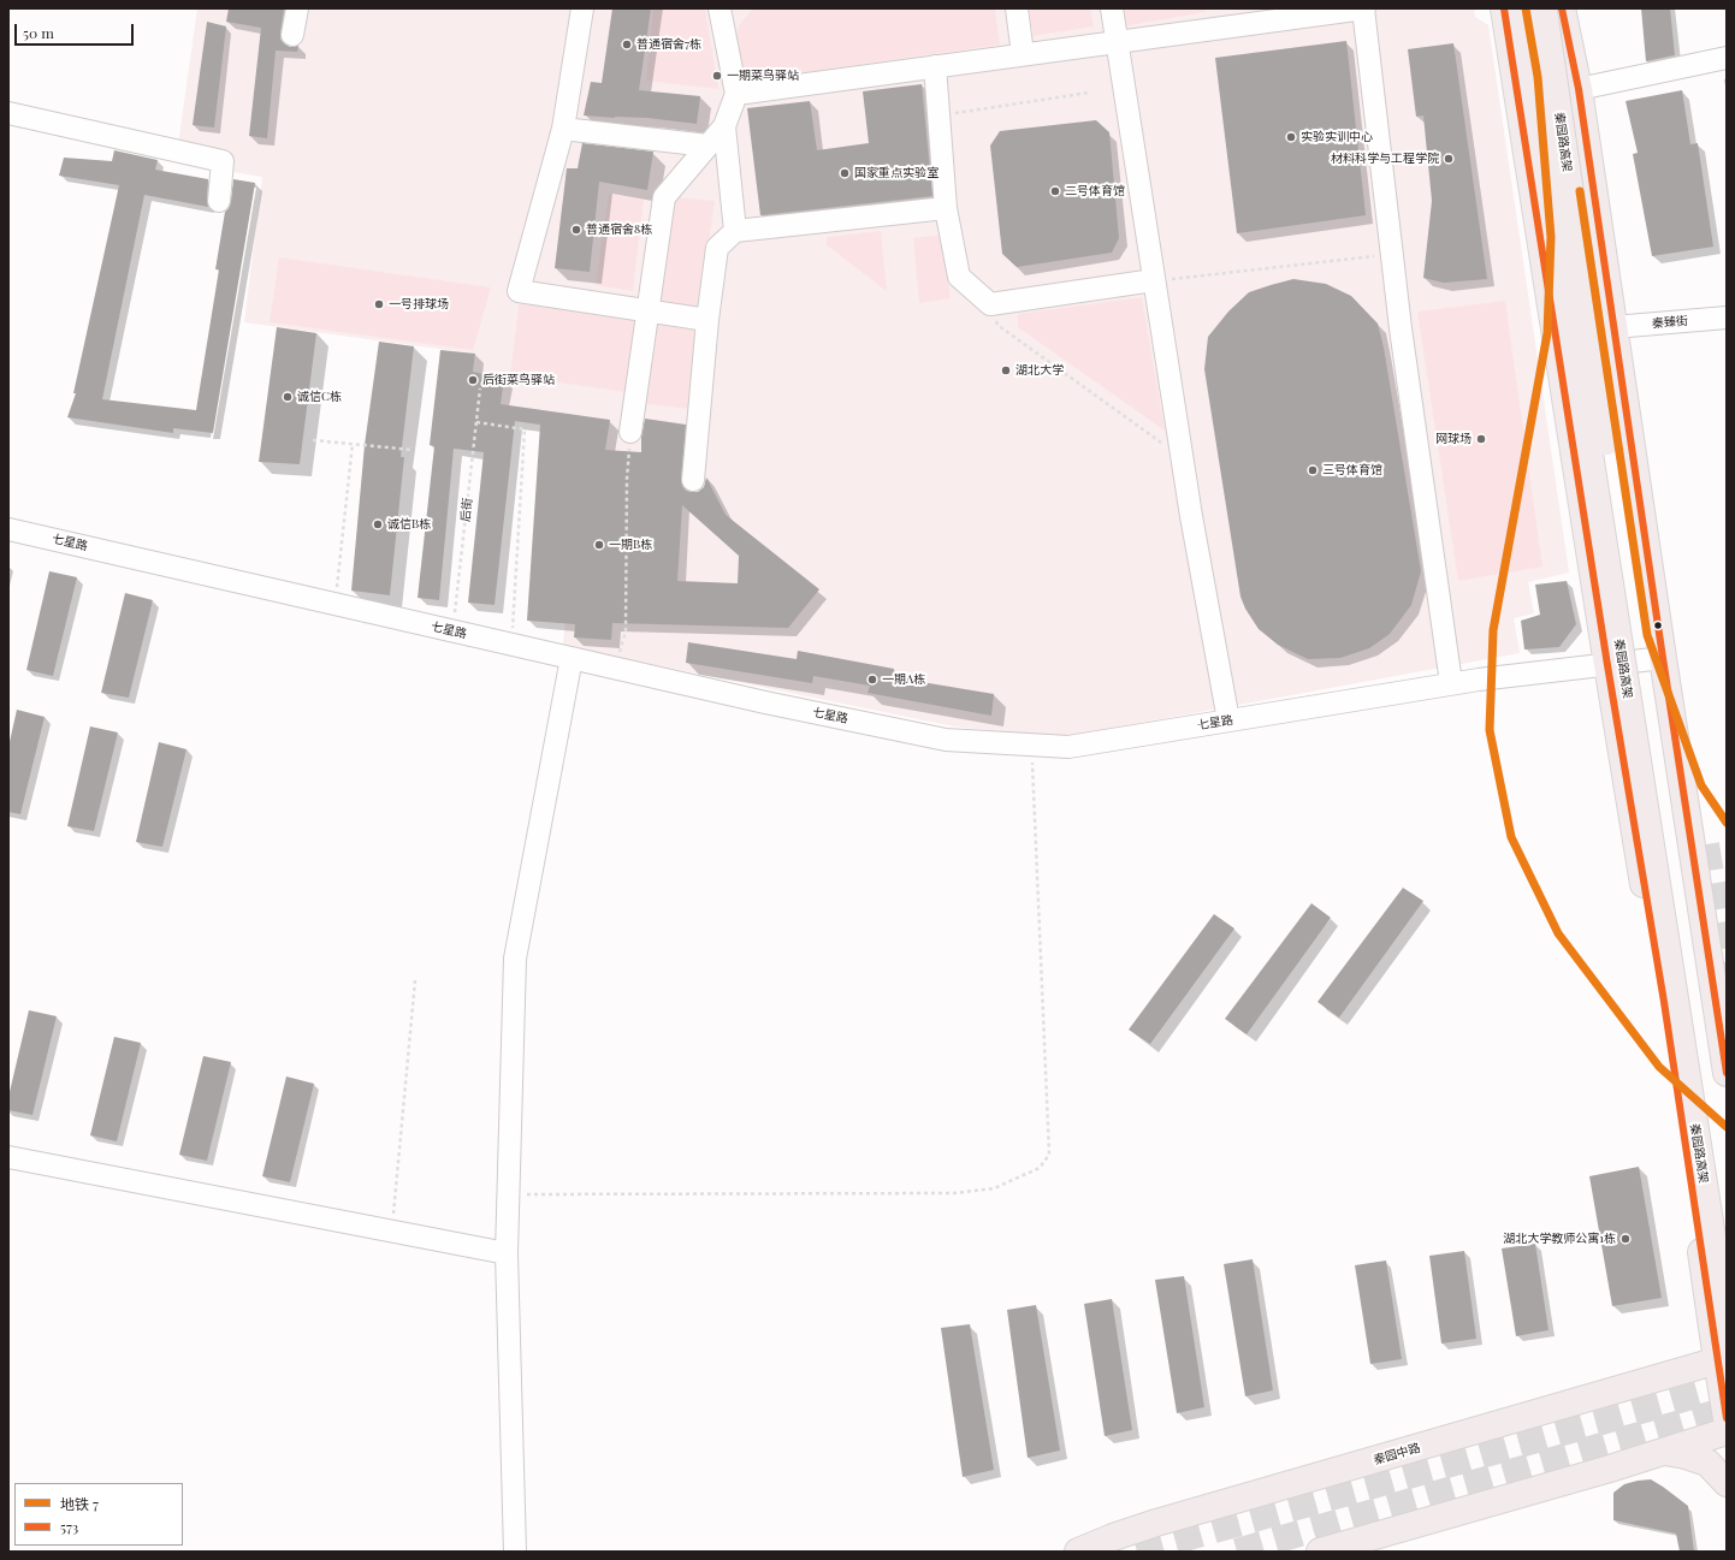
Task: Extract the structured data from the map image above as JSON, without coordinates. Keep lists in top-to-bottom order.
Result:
{
  "streets": {
    "main road": ["秦园路高架", "秦园中路"],
    "street": ["秦臻街", "七星路"],
    "path": ["后街"]
  },
  "crossings": [
    ["后街", "七星路"]
  ],
  "places": [
    "普通宿舍7栋",
    "一期菜鸟驿站",
    "实验实训中心",
    "材料科学与工程学院",
    "国家重点实验室",
    "二号体育馆",
    "普通宿舍8栋",
    "一号排球场",
    "湖北大学",
    "后街菜鸟驿站",
    "诚信C栋",
    "网球场",
    "三号体育馆",
    "诚信B栋",
    "一期B栋",
    "一期A栋",
    "湖北大学教师公寓1栋"
  ],
  "lines": ["metro line 7", "transit line 573"],
  "legend": ["地铁 7", "573"],
  "scale_bar": "50 m"
}
